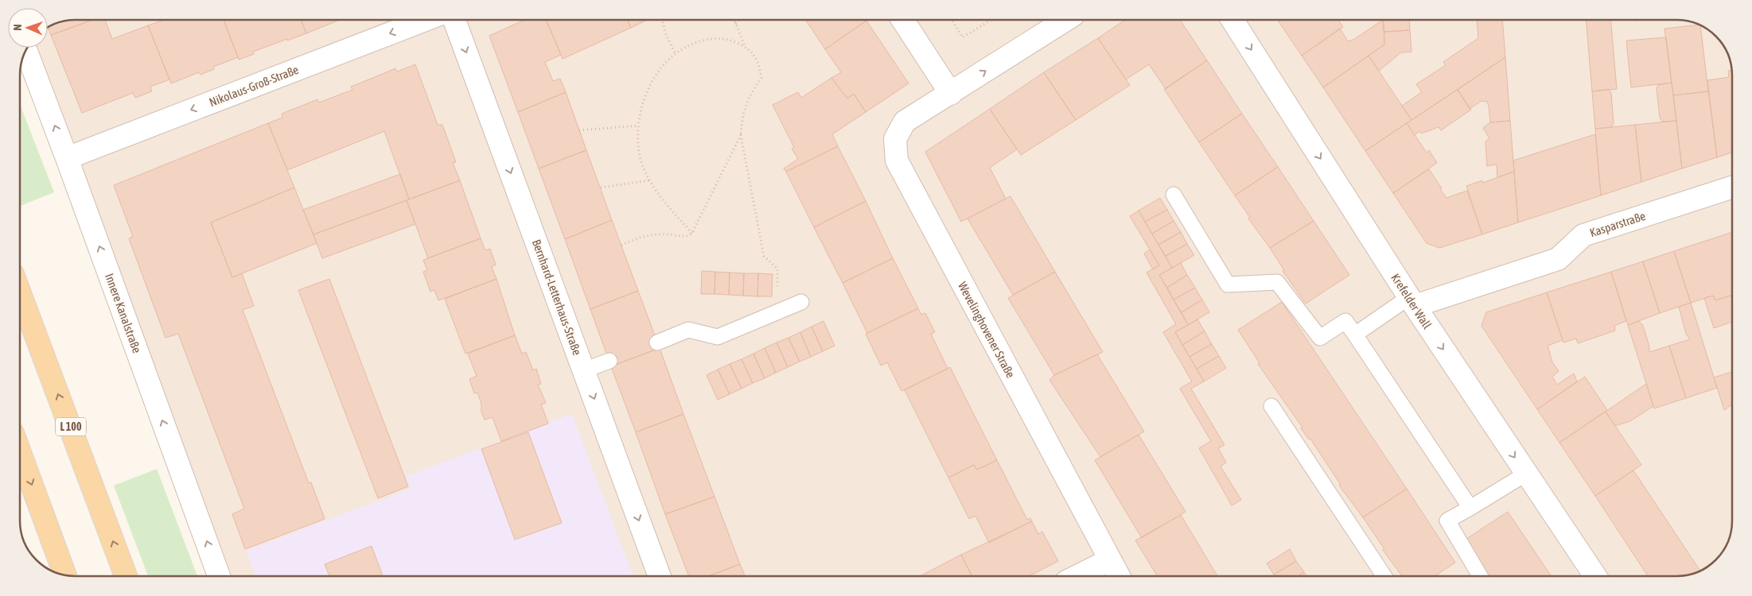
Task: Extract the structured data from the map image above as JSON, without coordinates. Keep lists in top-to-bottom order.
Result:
{
  "streets": {
    "main road": ["L 100"],
    "street": [
      "Nikolaus-Groß-Straße",
      "Kasparstraße",
      "Bernhard-Letterhaus-Straße",
      "Krefelder Wall",
      "Innere Kanalstraße",
      "Wevelinghovener Straße"
    ]
  },
  "crossings": [
    ["Nikolaus-Groß-Straße", "Innere Kanalstraße"],
    ["Kasparstraße", "Krefelder Wall"]
  ],
  "one_way": [
    "Nikolaus-Groß-Straße",
    "Bernhard-Letterhaus-Straße",
    "Krefelder Wall",
    "Innere Kanalstraße"
  ],
  "north": "left"
}
